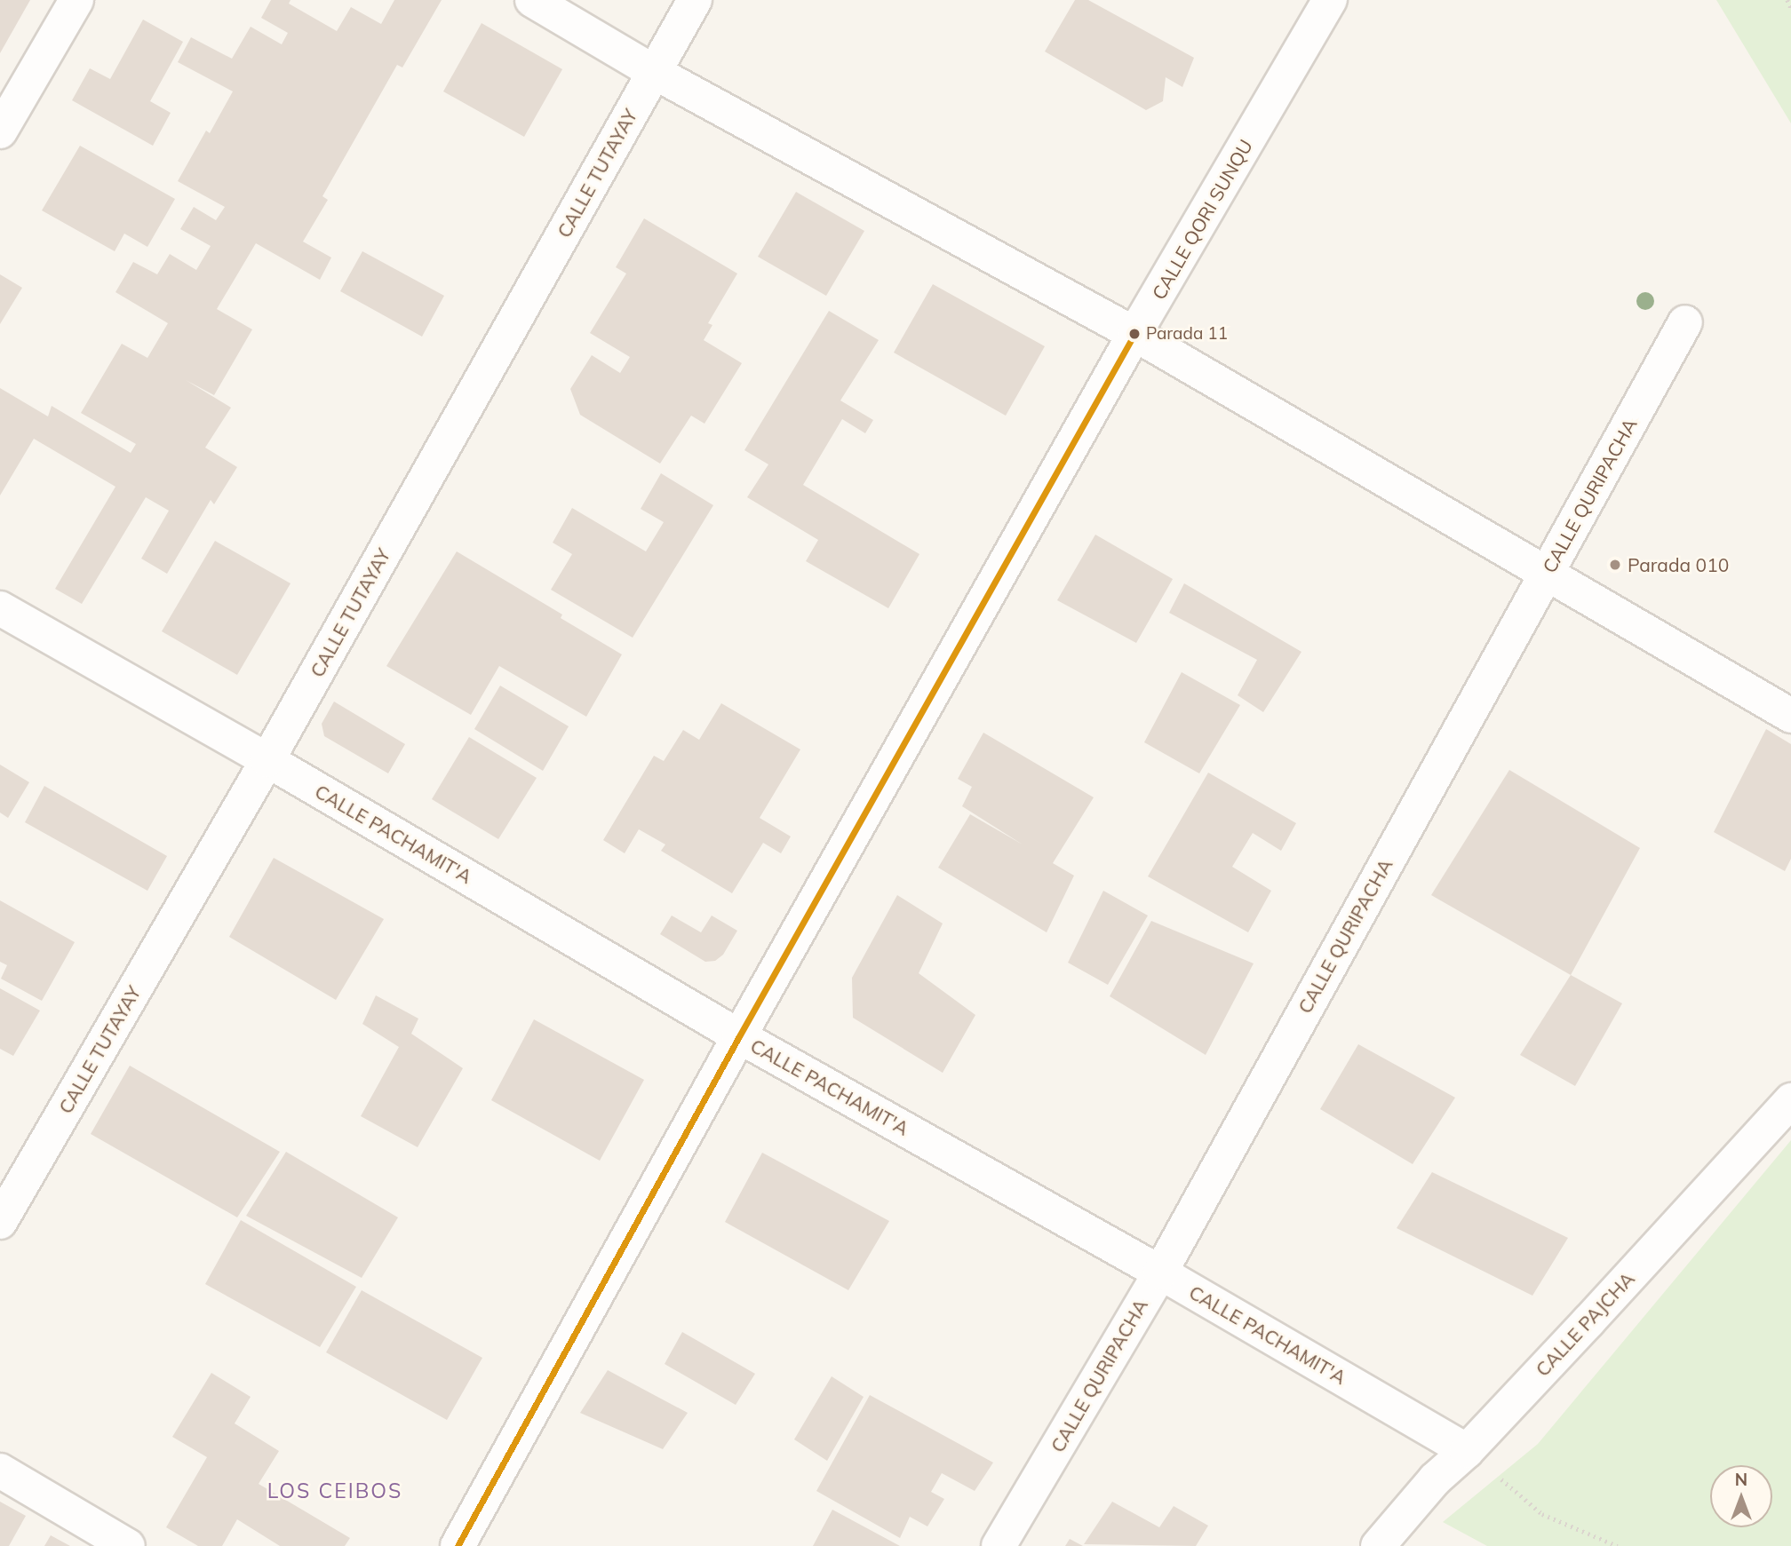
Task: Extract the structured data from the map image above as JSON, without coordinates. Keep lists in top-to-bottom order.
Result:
{
  "streets": {
    "street": [
      "CALLE TUTAYAY",
      "CALLE QORI SUNQU",
      "CALLE QURIPACHA",
      "CALLE PACHAMIT'A",
      "CALLE PAJCHA"
    ]
  },
  "crossings": [
    ["CALLE TUTAYAY", "CALLE PACHAMIT'A"],
    ["CALLE QORI SUNQU", "CALLE PACHAMIT'A"],
    ["CALLE QURIPACHA", "CALLE PACHAMIT'A"],
    ["CALLE PACHAMIT'A", "CALLE PAJCHA"]
  ],
  "districts": ["LOS CEIBOS"],
  "places": ["Parada 11", "Parada 010"],
  "lines": ["transit line 11"],
  "north": "top"
}
